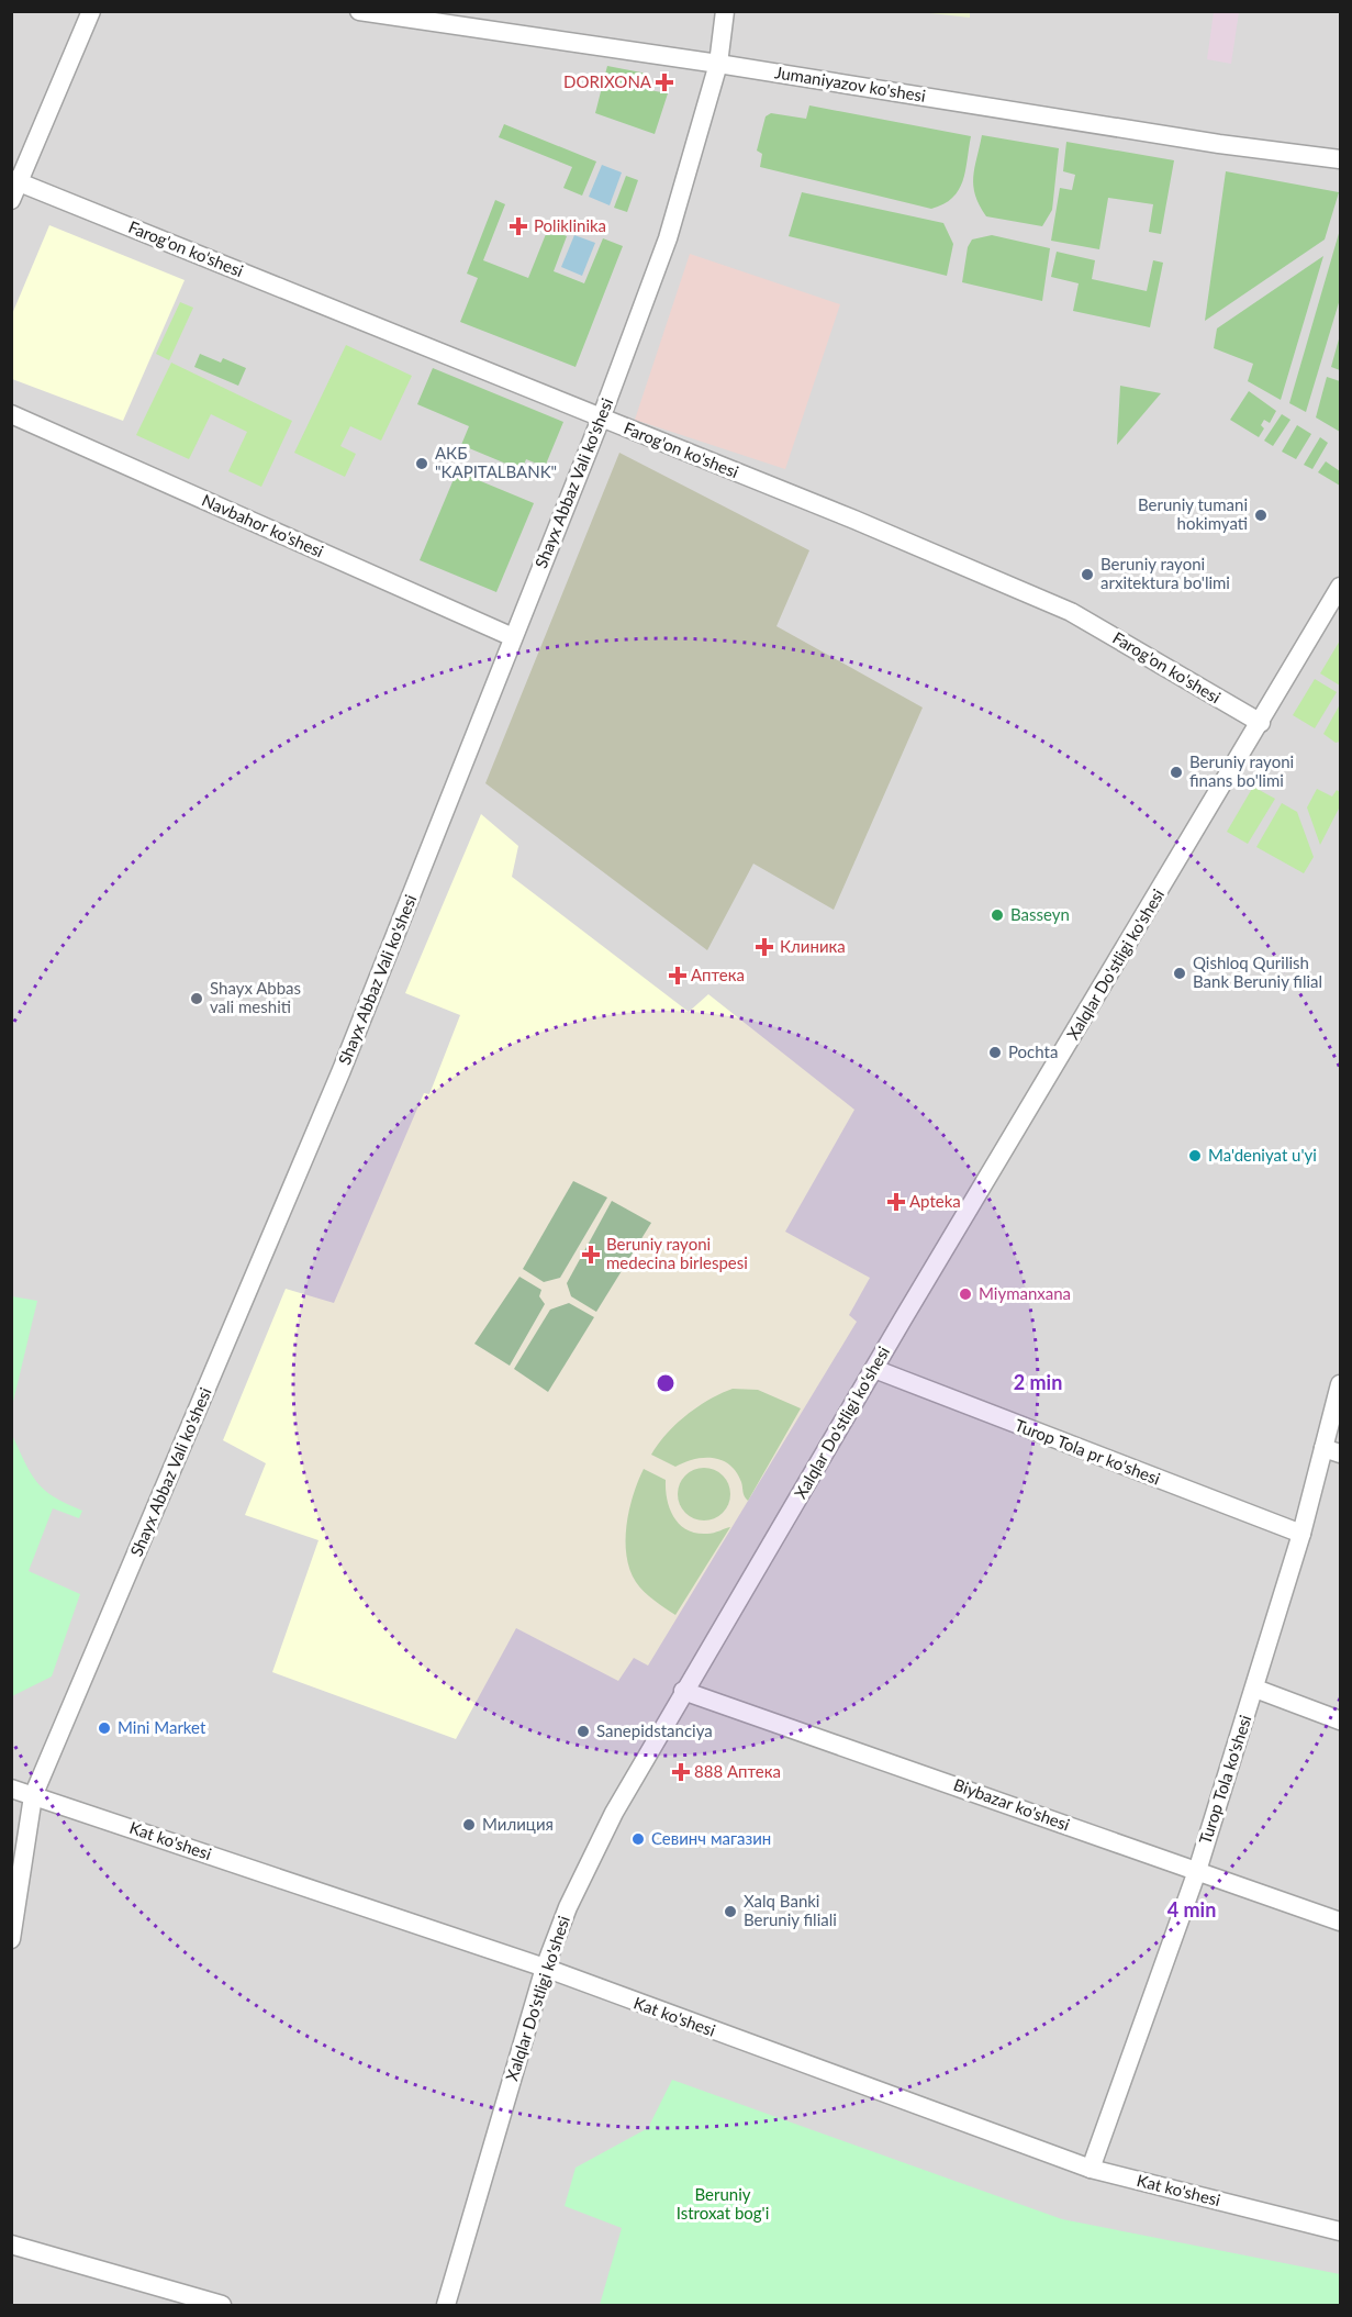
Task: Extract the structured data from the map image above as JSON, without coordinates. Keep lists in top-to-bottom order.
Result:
{
  "streets": {
    "street": [
      "Jumaniyazov ko'shesi",
      "Farog'on ko'shesi",
      "Shayx Abbaz Vali ko'shesi",
      "Navbahor ko'shesi",
      "Xalqlar Do'stligi ko'shesi",
      "Turop Tola pr ko'shesi",
      "Turop Tola ko'shesi",
      "Biybazar ko'shesi",
      "Kat ko'shesi"
    ]
  },
  "crossings": [
    ["Jumaniyazov ko'shesi", "Shayx Abbaz Vali ko'shesi"],
    ["Farog'on ko'shesi", "Shayx Abbaz Vali ko'shesi"],
    ["Farog'on ko'shesi", "Xalqlar Do'stligi ko'shesi"],
    ["Shayx Abbaz Vali ko'shesi", "Navbahor ko'shesi"],
    ["Shayx Abbaz Vali ko'shesi", "Kat ko'shesi"],
    ["Xalqlar Do'stligi ko'shesi", "Turop Tola pr ko'shesi"],
    ["Xalqlar Do'stligi ko'shesi", "Biybazar ko'shesi"],
    ["Xalqlar Do'stligi ko'shesi", "Kat ko'shesi"],
    ["Turop Tola pr ko'shesi", "Turop Tola ko'shesi"],
    ["Turop Tola ko'shesi", "Biybazar ko'shesi"],
    ["Turop Tola ko'shesi", "Kat ko'shesi"]
  ],
  "parks": ["Beruniy Istroxat bog'i"],
  "places": {
    "health": [
      "DORIXONA",
      "Poliklinika",
      "Клиника",
      "Аптека",
      "Apteka",
      "Beruniy rayoni medecina birlespesi",
      "888 Аптека"
    ],
    "other": [
      "АКБ \"KAPITALBANK\"",
      "Beruniy tumani hokimyati",
      "Beruniy rayoni arxitektura bo'limi",
      "Beruniy rayoni finans bo'limi",
      "Basseyn",
      "Qishloq Qurilish Bank Beruniy filial",
      "Shayx Abbas vali meshiti",
      "Pochta",
      "Ma'deniyat u'yi",
      "Miymanxana",
      "Mini Market",
      "Sanepidstanciya",
      "Милиция",
      "Севинч магазин",
      "Xalq Banki Beruniy filiali"
    ]
  },
  "rings": ["2 min", "4 min"]
}
